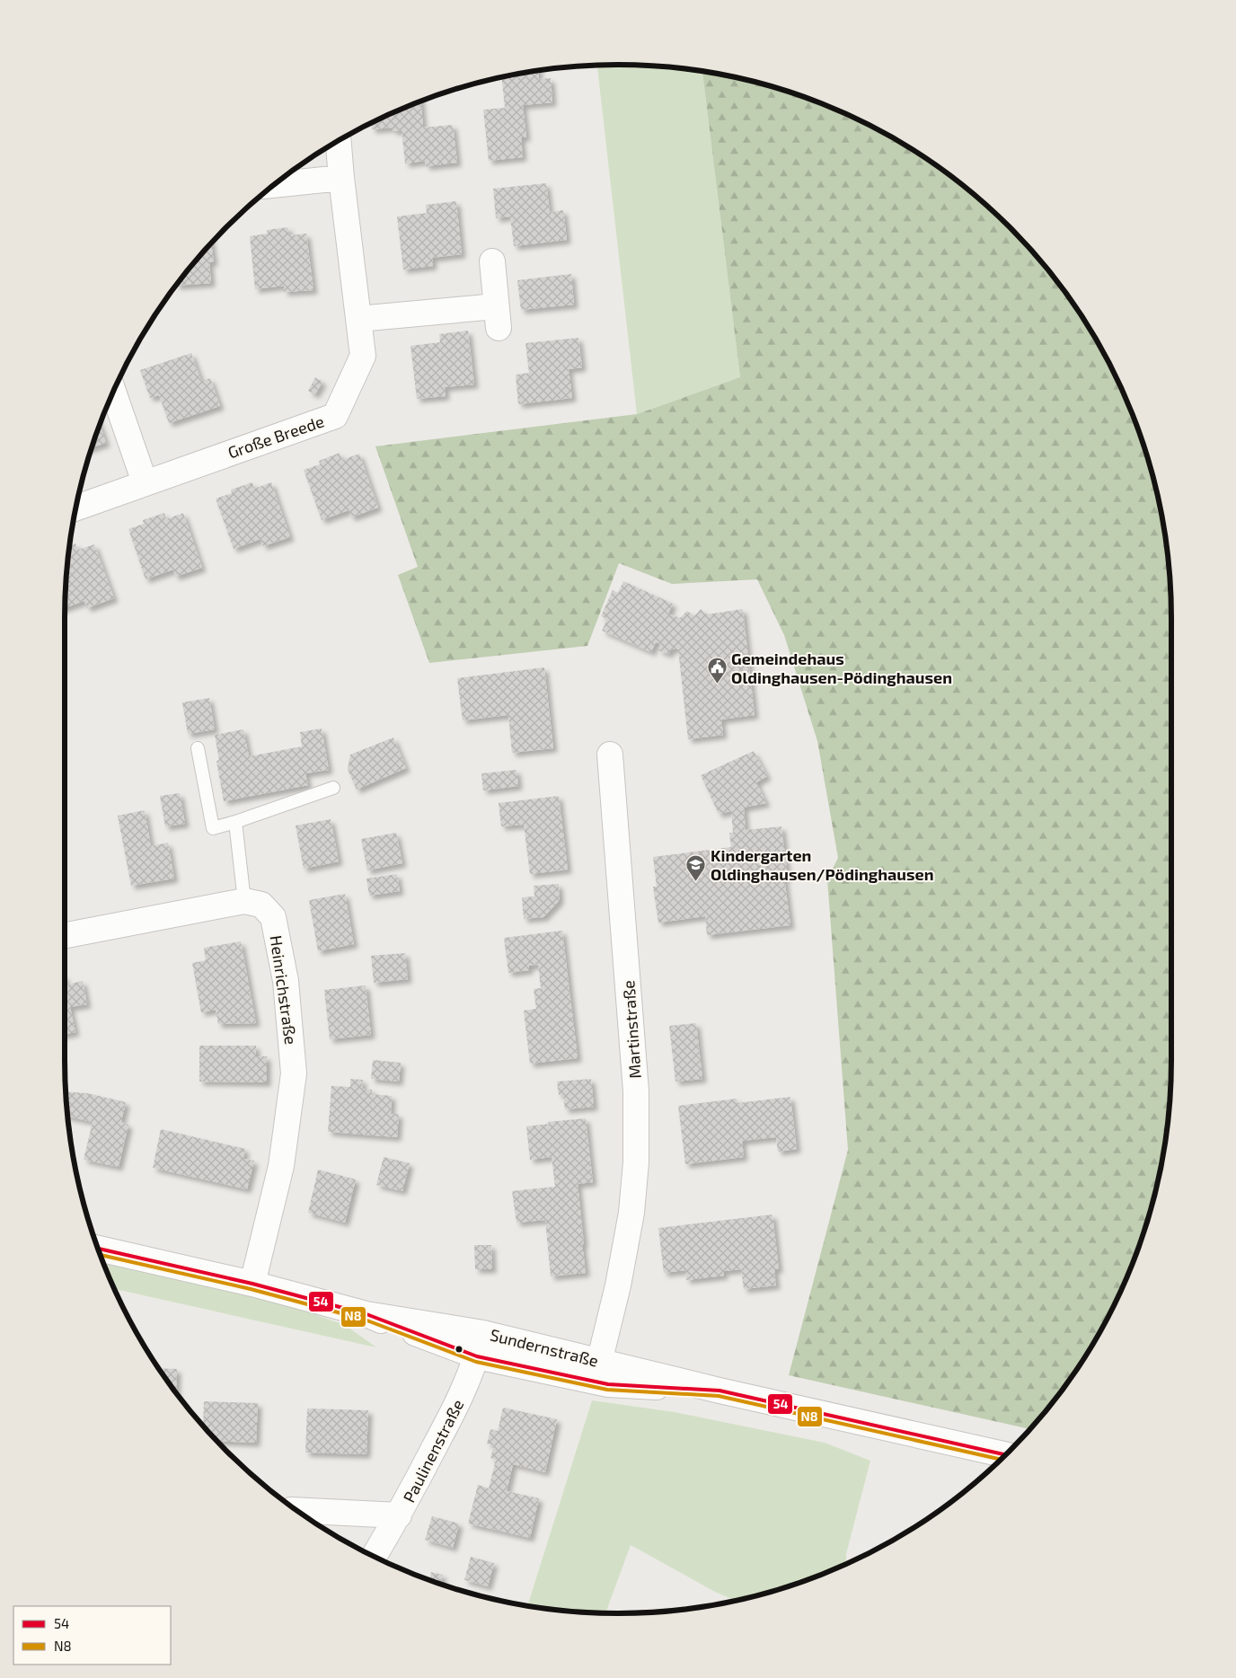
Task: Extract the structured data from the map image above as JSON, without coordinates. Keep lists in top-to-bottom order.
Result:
{
  "streets": {
    "street": [
      "Große Breede",
      "Heinrichstraße",
      "Martinstraße",
      "Sundernstraße",
      "Paulinenstraße"
    ]
  },
  "crossings": [
    ["Heinrichstraße", "Sundernstraße"],
    ["Martinstraße", "Sundernstraße"],
    ["Sundernstraße", "Paulinenstraße"]
  ],
  "places": {
    "public building": ["Gemeindehaus Oldinghausen-Pödinghausen"],
    "school or university": ["Kindergarten Oldinghausen/Pödinghausen"]
  },
  "lines": ["transit line 54", "transit line N8"],
  "legend": ["54", "N8"]
}
